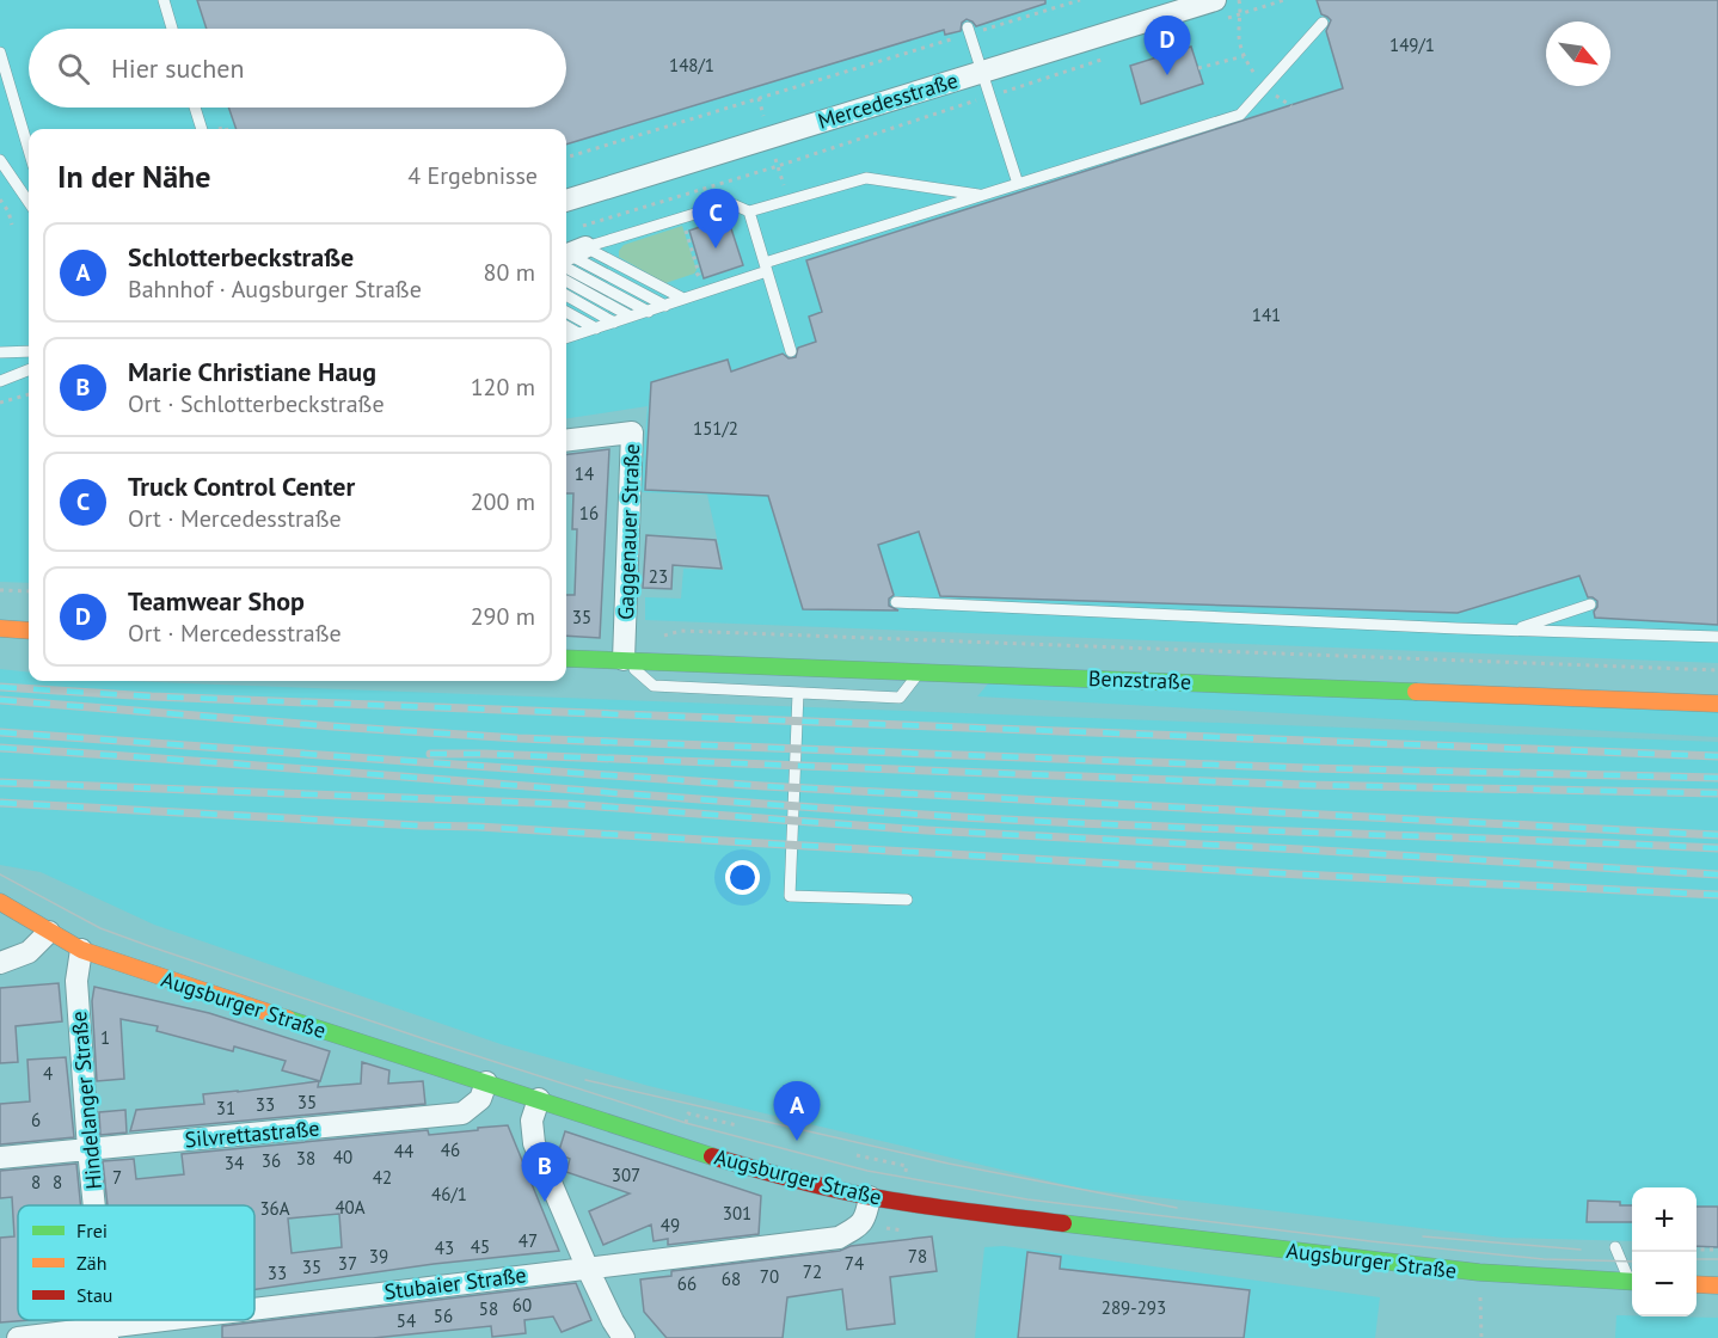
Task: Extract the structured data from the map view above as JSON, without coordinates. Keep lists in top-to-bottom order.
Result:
{
  "streets": {
    "main road": ["Benzstraße", "Augsburger Straße"],
    "street": [
      "Mercedesstraße",
      "Gaggenauer Straße",
      "Hindelanger Straße",
      "Silvrettastraße",
      "Stubaier Straße"
    ]
  },
  "crossings": [
    ["Gaggenauer Straße", "Benzstraße"],
    ["Augsburger Straße", "Hindelanger Straße"],
    ["Augsburger Straße", "Silvrettastraße"],
    ["Augsburger Straße", "Stubaier Straße"],
    ["Hindelanger Straße", "Silvrettastraße"]
  ],
  "house_numbers": [
    "149/1",
    "148/1",
    "141",
    "151/2",
    "14",
    "16",
    "23",
    "35",
    "1",
    "4",
    "35",
    "33",
    "31",
    "6",
    "46",
    "44",
    "40",
    "38",
    "36",
    "34",
    "307",
    "7",
    "42",
    "8",
    "8",
    "46/1",
    "40A",
    "36A",
    "301",
    "49",
    "47",
    "45",
    "43",
    "39",
    "78",
    "37",
    "74",
    "35",
    "72",
    "33",
    "70",
    "68",
    "66",
    "60",
    "289-293",
    "58",
    "56",
    "54"
  ],
  "legend": ["Frei", "Zäh", "Stau"],
  "north": "bottom right",
  "page": {
    "pins": [
      "D",
      "C",
      "A",
      "B"
    ],
    "search": "Hier suchen",
    "heading": ["In der Nähe", "4 Ergebnisse"],
    "list": [
      {
        "mark": "A",
        "name": "Schlotterbeckstraße",
        "note": "Bahnhof · Augsburger Straße",
        "value": "80 m"
      },
      {
        "mark": "B",
        "name": "Marie Christiane Haug",
        "note": "Ort · Schlotterbeckstraße",
        "value": "120 m"
      },
      {
        "mark": "C",
        "name": "Truck Control Center",
        "note": "Ort · Mercedesstraße",
        "value": "200 m"
      },
      {
        "mark": "D",
        "name": "Teamwear Shop",
        "note": "Ort · Mercedesstraße",
        "value": "290 m"
      }
    ],
    "map_buttons": ["+", "−"]
  }
}
